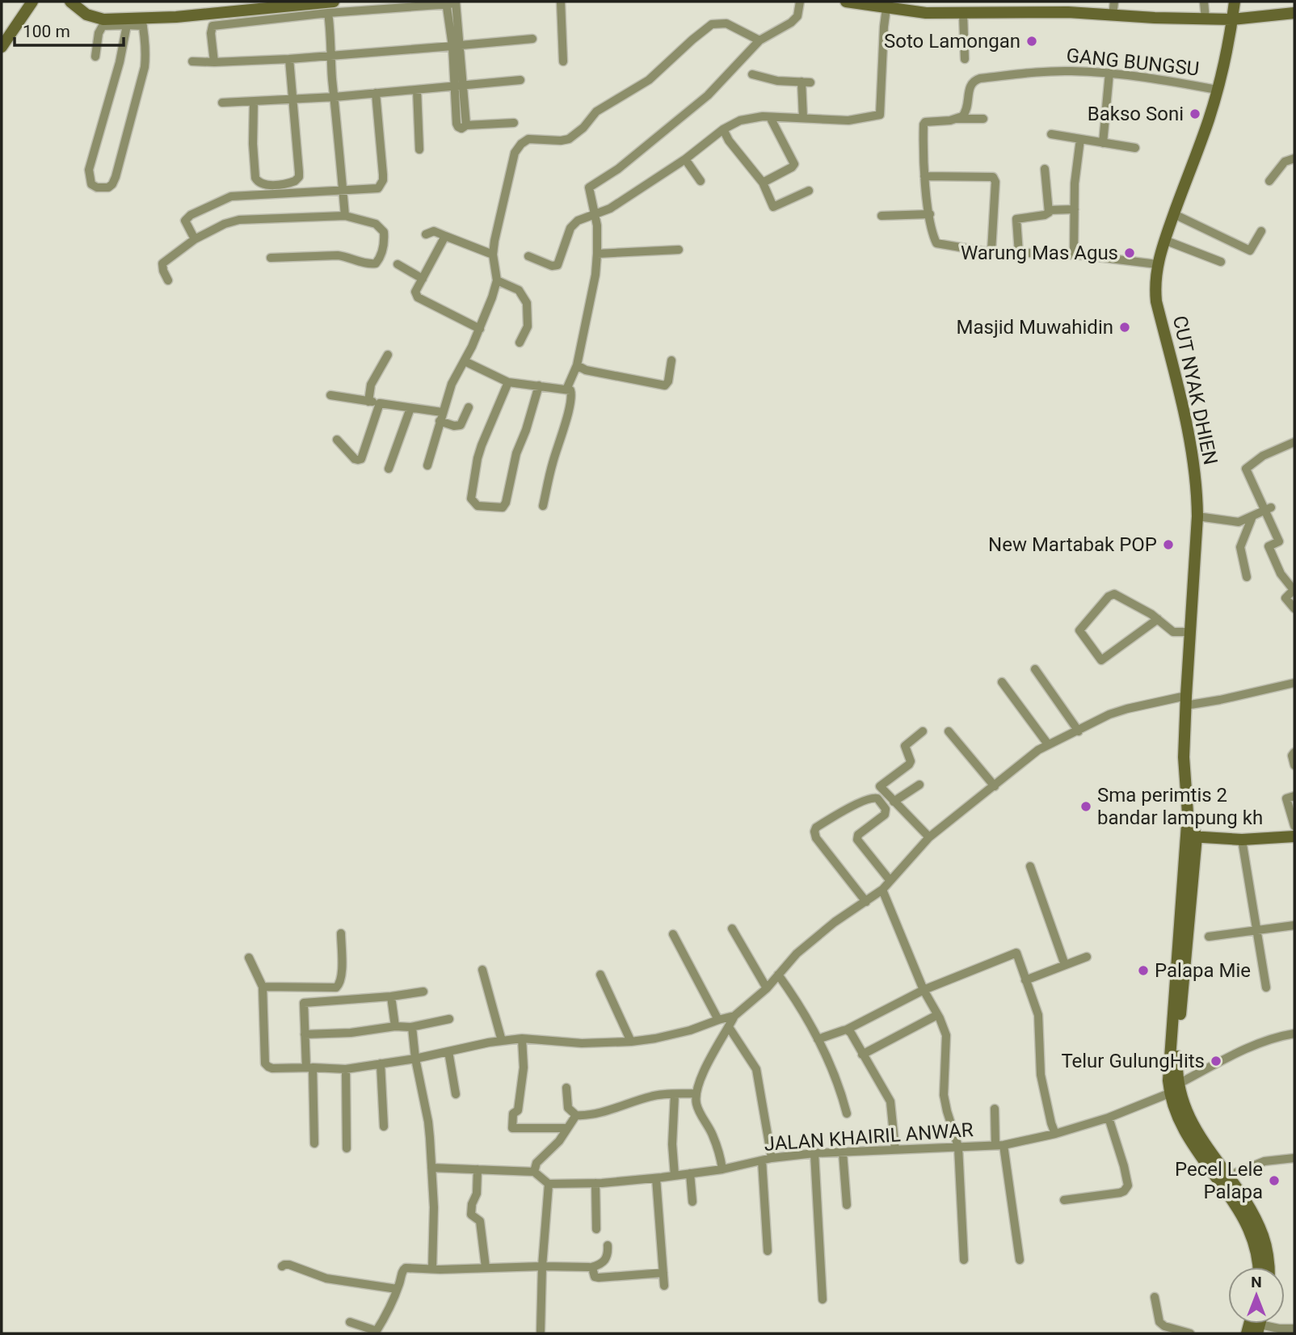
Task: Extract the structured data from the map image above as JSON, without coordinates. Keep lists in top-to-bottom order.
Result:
{
  "streets": {
    "main road": ["CUT NYAK DHIEN"],
    "street": ["GANG BUNGSU", "JALAN KHAIRIL ANWAR"]
  },
  "crossings": [
    ["GANG BUNGSU", "CUT NYAK DHIEN"]
  ],
  "places": [
    "Soto Lamongan",
    "Bakso Soni",
    "Warung Mas Agus",
    "Masjid Muwahidin",
    "New Martabak POP",
    "Sma perimtis 2 bandar lampung kh",
    "Palapa Mie",
    "Telur GulungHits",
    "Pecel Lele Palapa"
  ],
  "scale_bar": "100 m",
  "north": "top"
}
